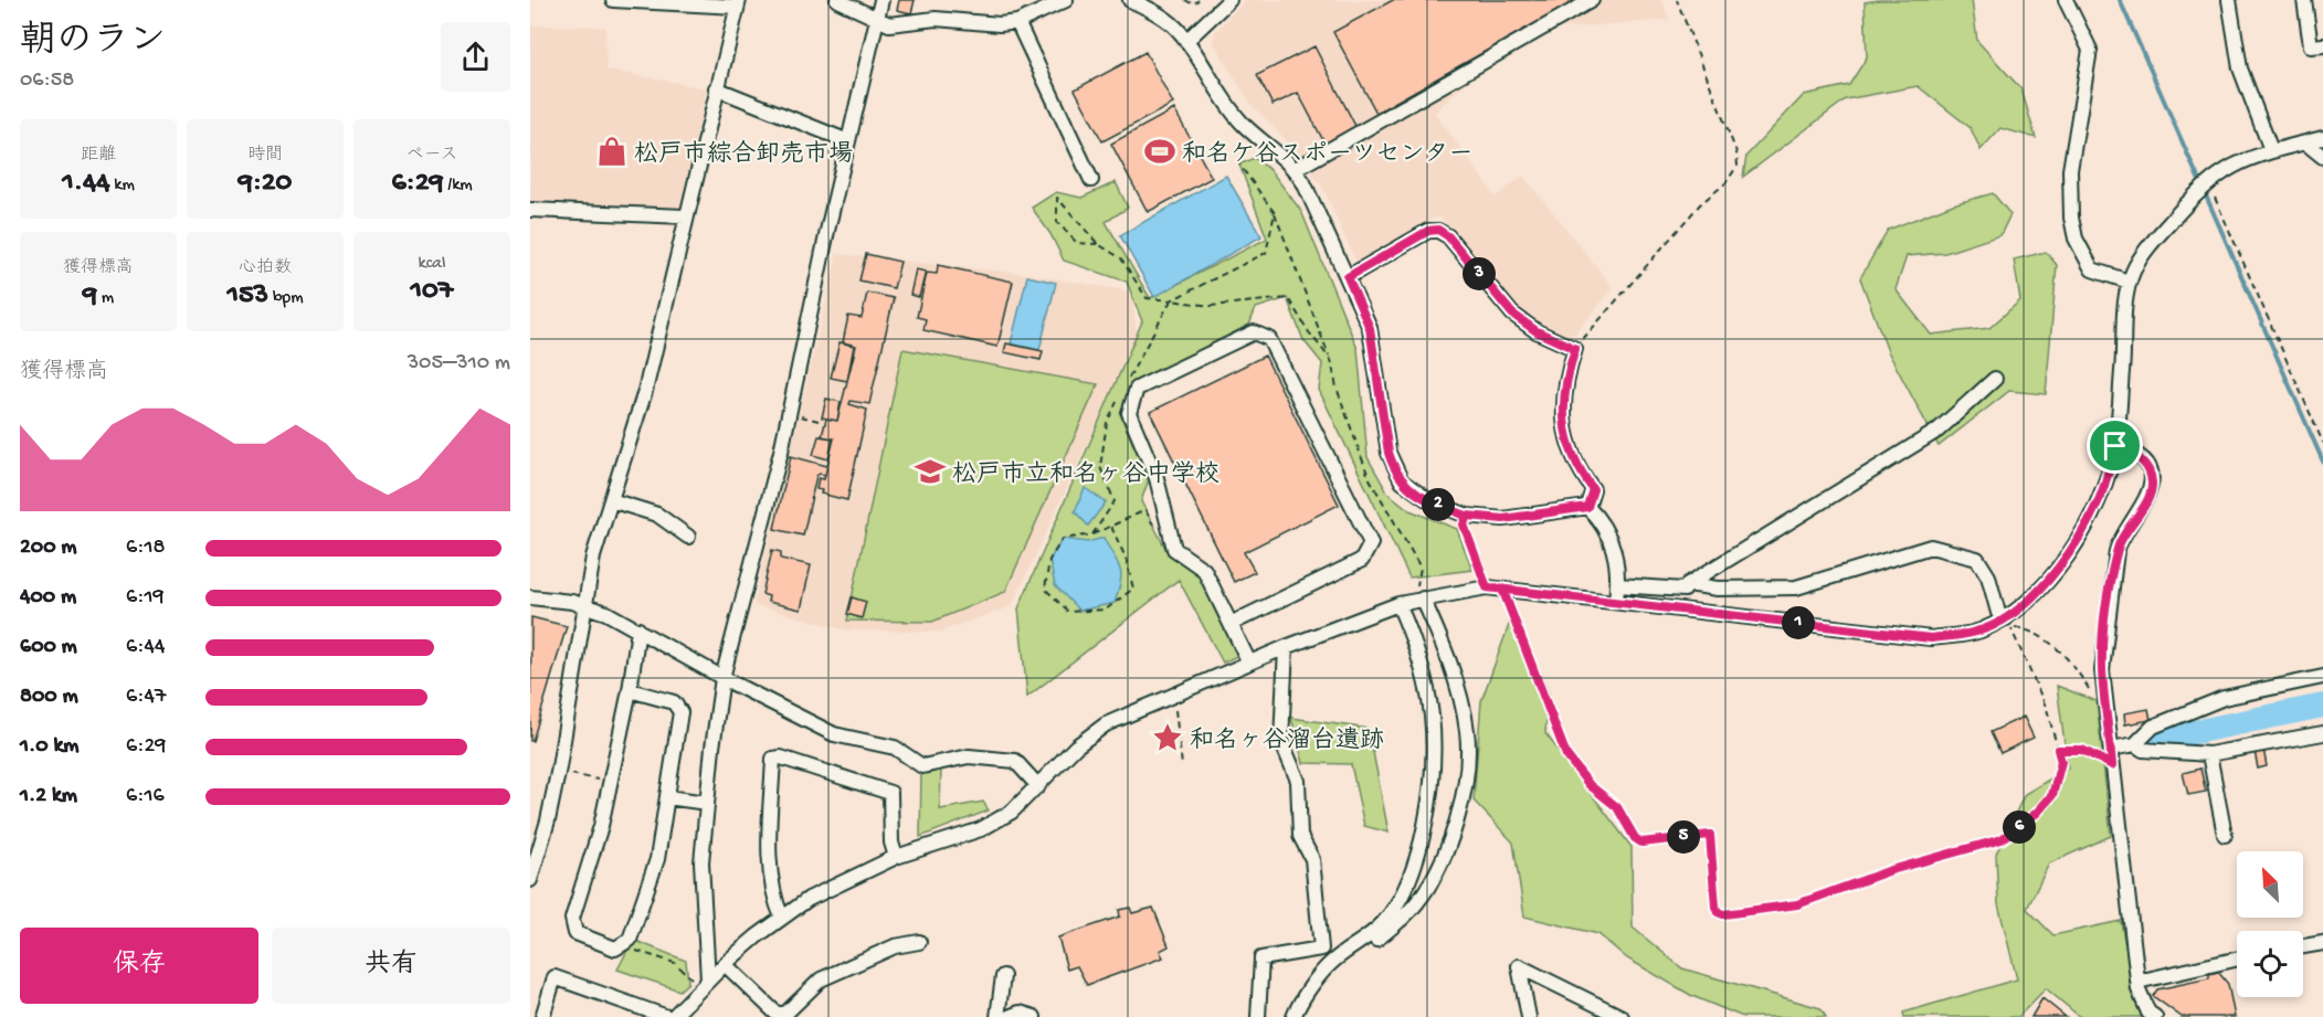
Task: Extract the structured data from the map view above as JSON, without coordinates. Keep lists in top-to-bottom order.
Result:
{
  "places": {
    "shop": ["松戸市綜合卸売市場"],
    "sports": ["和名ケ谷スポーツセンター"],
    "school or university": ["松戸市立和名ヶ谷中学校"],
    "place": ["和名ヶ谷溜台遺跡"]
  },
  "north": "top left",
  "page": {
    "heading": ["朝のラン", "06:58"],
    "stats": [
      ["距離", "1.44 km"],
      ["時間", "9:20"],
      ["ペース", "6:29 /km"],
      ["獲得標高", "9 m"],
      ["心拍数", "153 bpm"],
      ["kcal", "107"]
    ],
    "pins": [
      "3",
      "2",
      "1",
      "6",
      "5"
    ],
    "chart": ["獲得標高", "305–310 m"],
    "list": [
      {
        "name": "200 m",
        "note": "6:18"
      },
      {
        "name": "400 m",
        "note": "6:19"
      },
      {
        "name": "600 m",
        "note": "6:44"
      },
      {
        "name": "800 m",
        "note": "6:47"
      },
      {
        "name": "1.0 km",
        "note": "6:29"
      },
      {
        "name": "1.2 km",
        "note": "6:16"
      }
    ],
    "buttons": ["保存", "共有"]
  }
}
